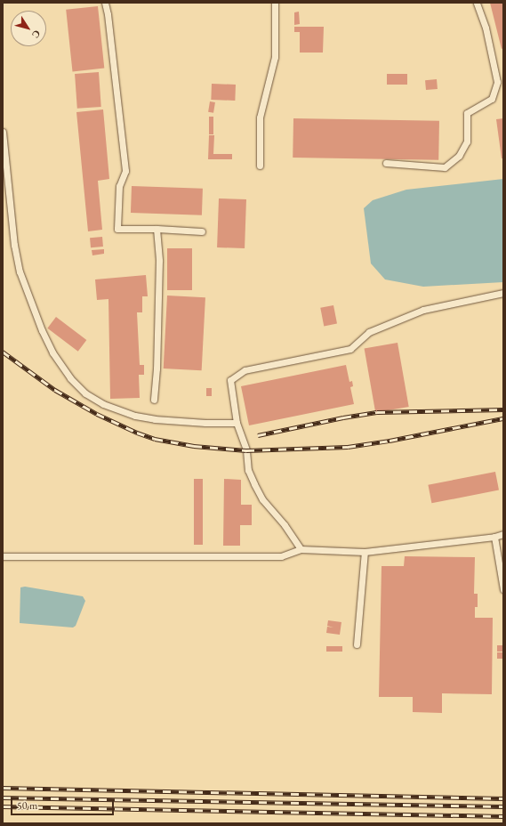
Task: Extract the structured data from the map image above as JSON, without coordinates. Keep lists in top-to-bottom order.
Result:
{
  "scale_bar": "50 m",
  "north": "bottom right"
}
